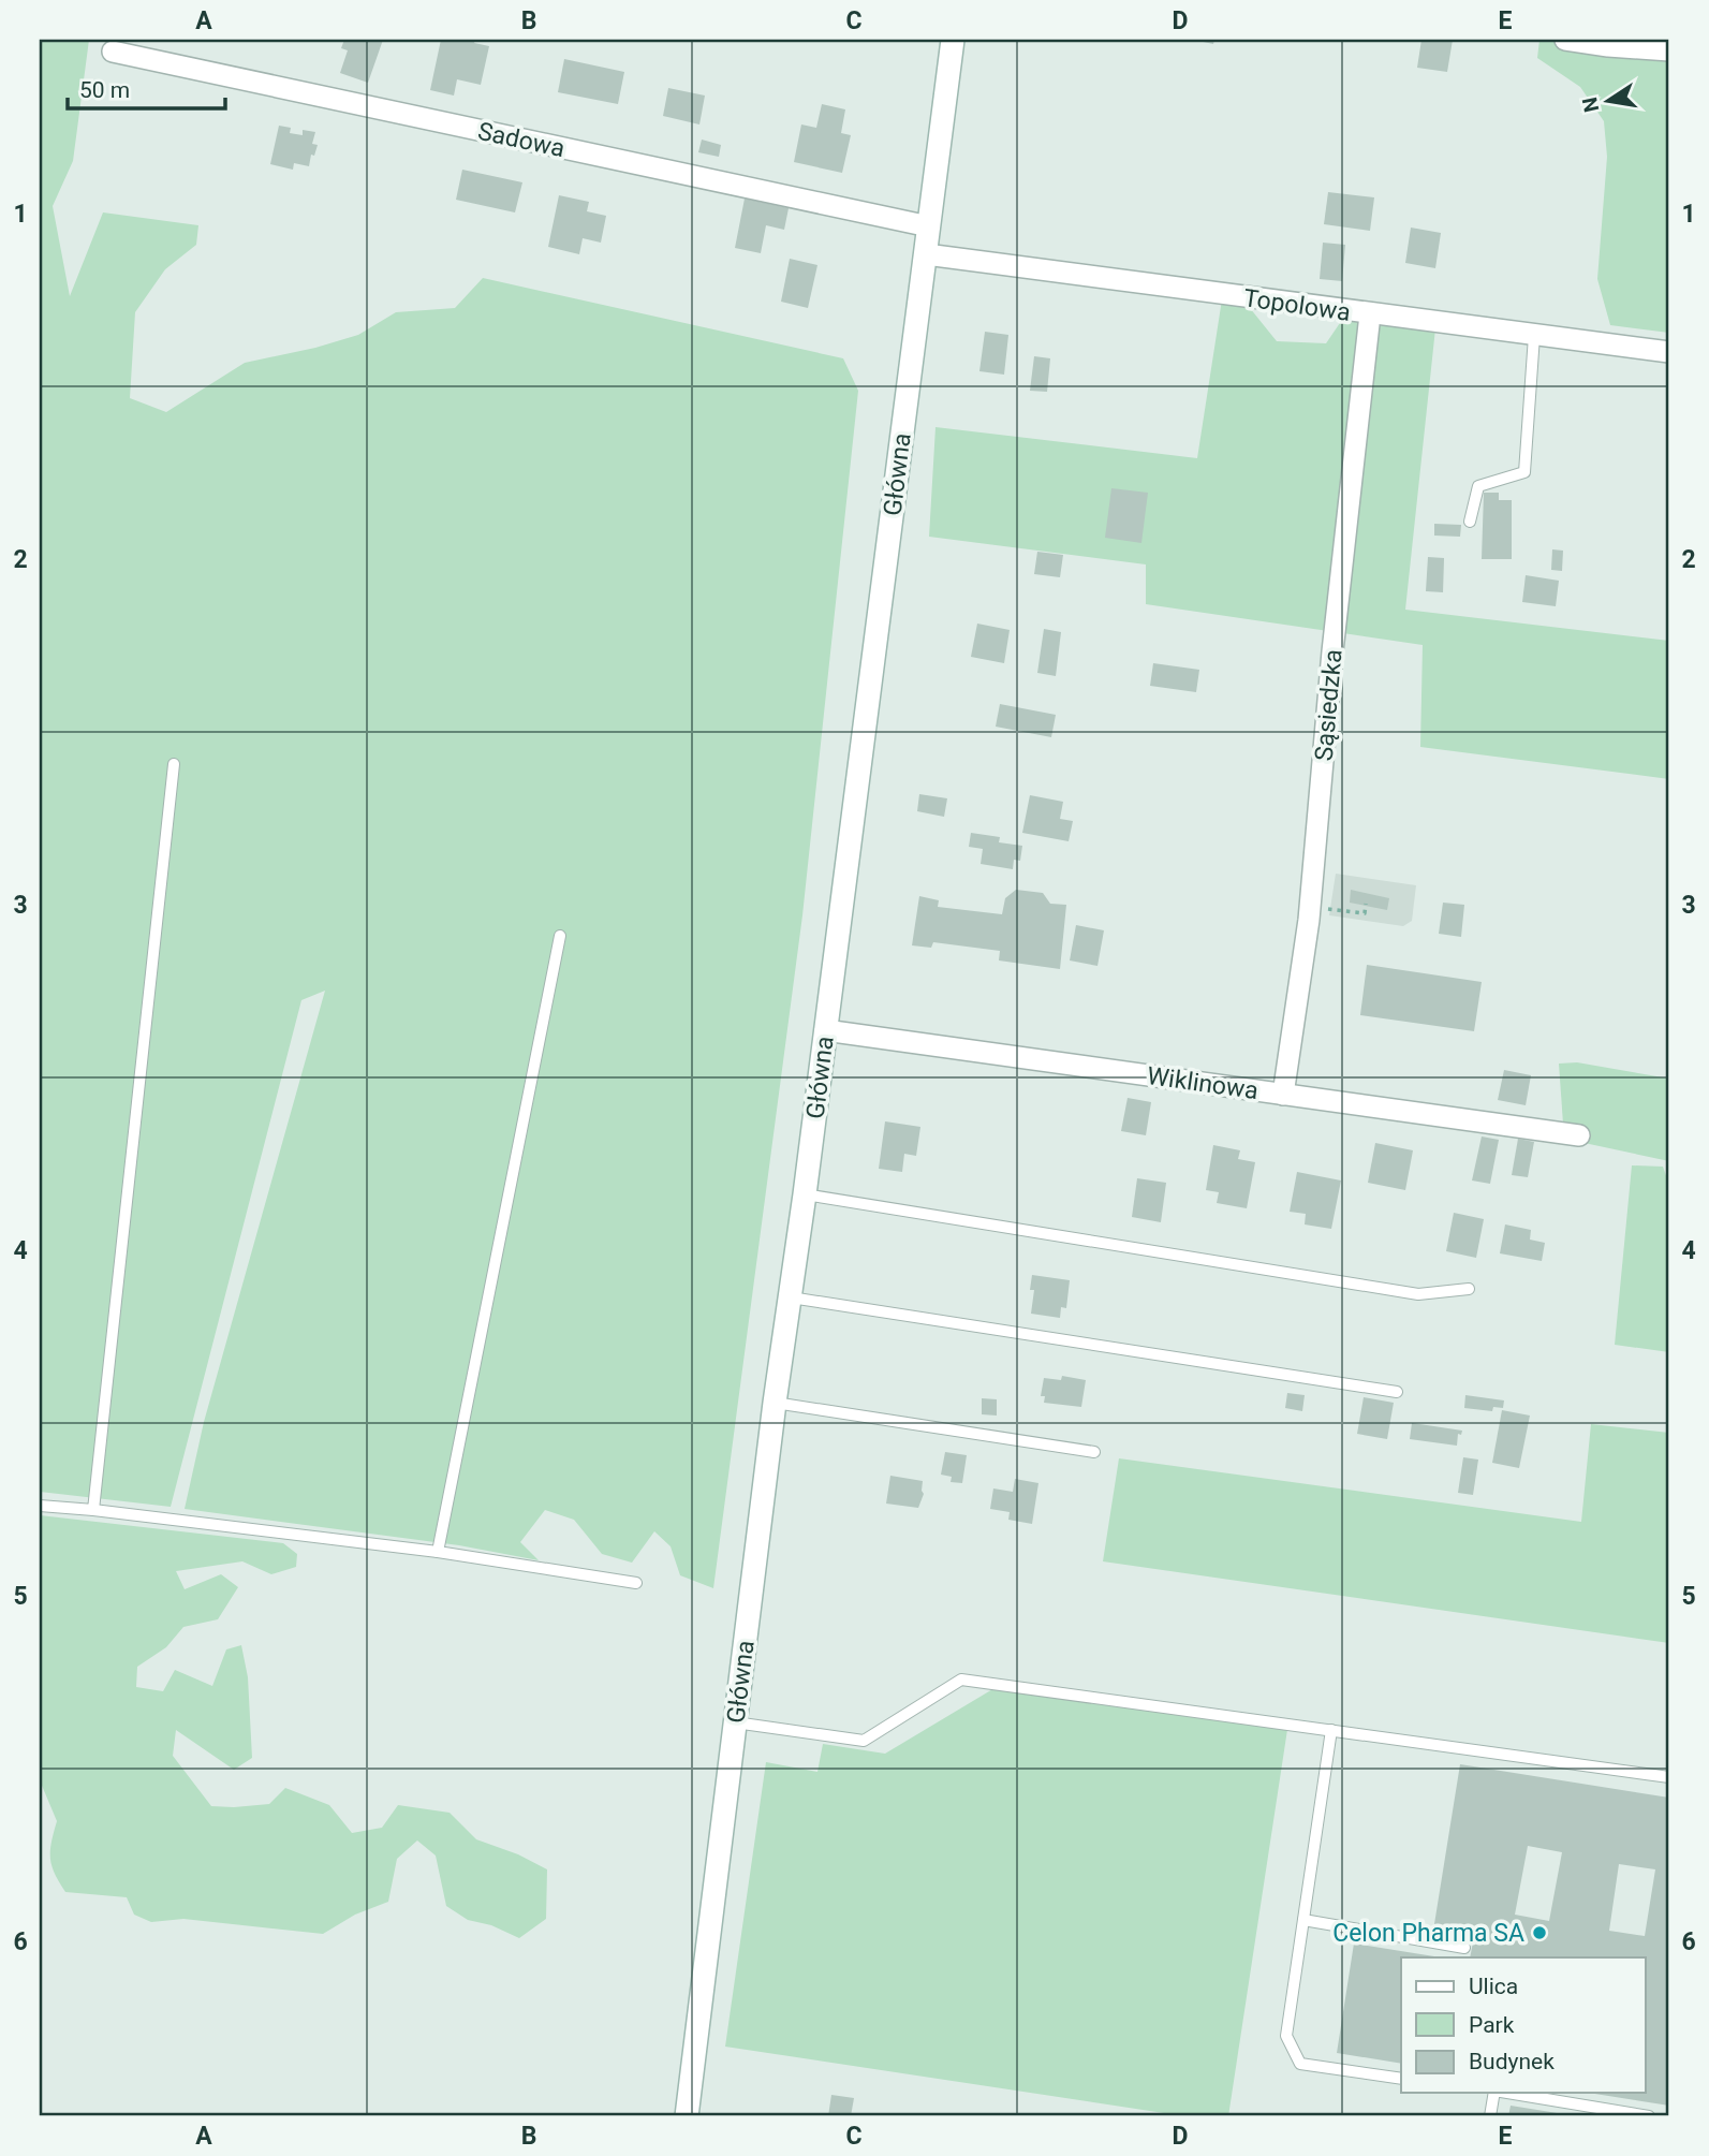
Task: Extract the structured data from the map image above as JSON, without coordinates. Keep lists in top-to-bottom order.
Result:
{
  "streets": {
    "main road": ["Główna"],
    "street": [
      "Sadowa",
      "Topolowa",
      "Sąsiedzka",
      "Wiklinowa"
    ]
  },
  "crossings": [
    ["Sadowa", "Główna"],
    ["Topolowa", "Główna"],
    ["Topolowa", "Sąsiedzka"],
    ["Główna", "Wiklinowa"],
    ["Sąsiedzka", "Wiklinowa"]
  ],
  "places": ["Celon Pharma SA"],
  "legend": ["Ulica", "Park", "Budynek"],
  "scale_bar": "50 m",
  "north": "left",
  "grid": {
    "columns": [
      "A",
      "B",
      "C",
      "D",
      "E"
    ],
    "rows": [
      "1",
      "2",
      "3",
      "4",
      "5",
      "6"
    ]
  }
}
